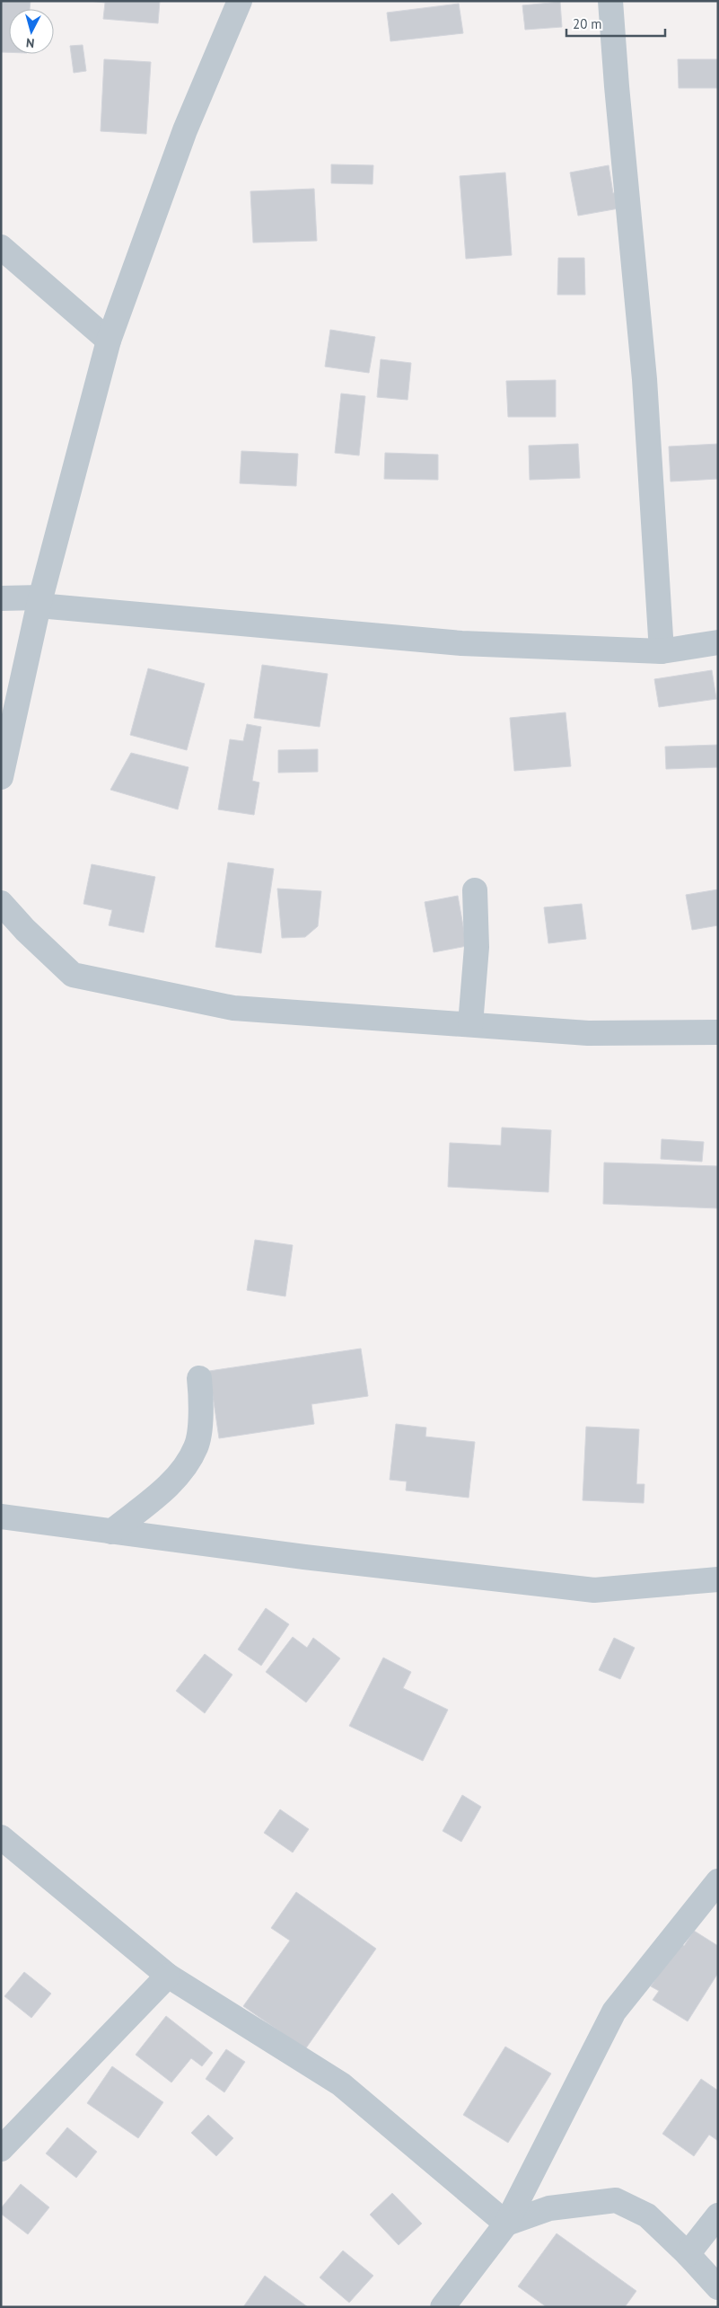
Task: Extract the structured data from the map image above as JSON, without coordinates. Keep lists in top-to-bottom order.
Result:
{
  "scale_bar": "20 m",
  "north": "bottom"
}
